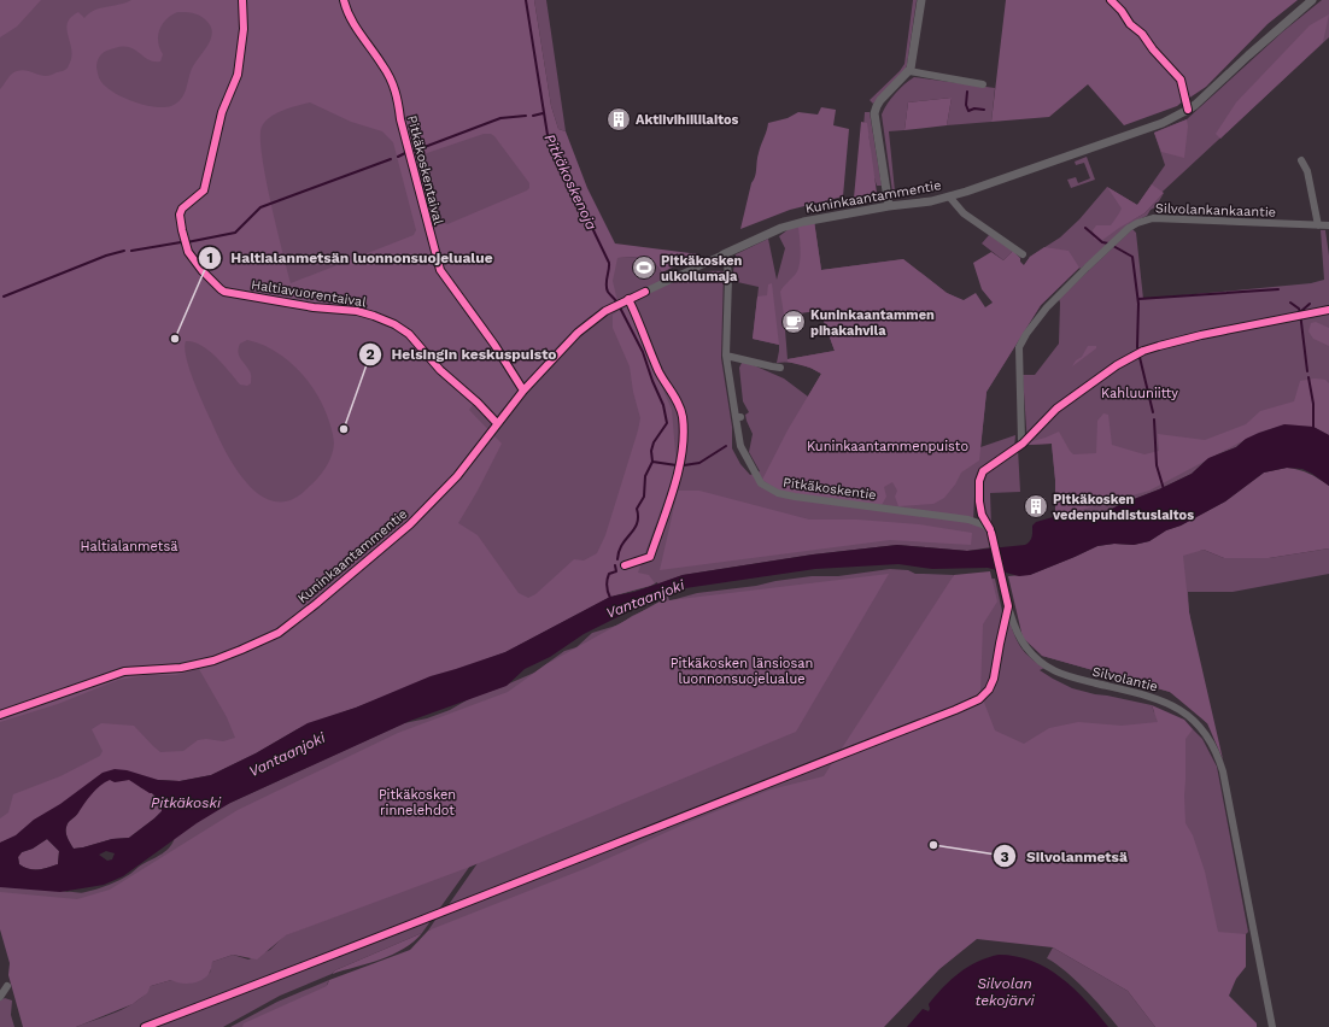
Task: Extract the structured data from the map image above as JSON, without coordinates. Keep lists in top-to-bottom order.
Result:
{
  "streets": {
    "street": [
      "Kuninkaantammentie",
      "Silvolankankaantie",
      "Pitkäkoskentie",
      "Silvolantie"
    ],
    "cycle path": ["Pitkäkoskentaival", "Haltiavuorentaival"]
  },
  "crossings": [
    ["Kuninkaantammentie", "Pitkäkoskentie"],
    ["Pitkäkoskentie", "Silvolantie"]
  ],
  "water": [
    "Pitkäkoskenoja",
    "Vantaanjoki",
    "Pitkäkoski",
    "Silvolan tekojärvi"
  ],
  "parks": [
    "Kahluuniitty",
    "Kuninkaantammenpuisto",
    "Haltialanmetsä",
    "Pitkäkosken länsiosan luonnonsuojelualue",
    "Pitkäkosken rinnelehdot"
  ],
  "places": {
    "building": ["Aktiivihiililaitos", "Pitkäkosken vedenpuhdistuslaitos"],
    "sports": ["Pitkäkosken ulkoilumaja"],
    "cafe": ["Kuninkaantammen pihakahvila"],
    "other": ["Haltialanmetsän luonnonsuojelualue", "Helsingin keskuspuisto", "Silvolanmetsä"]
  }
}
